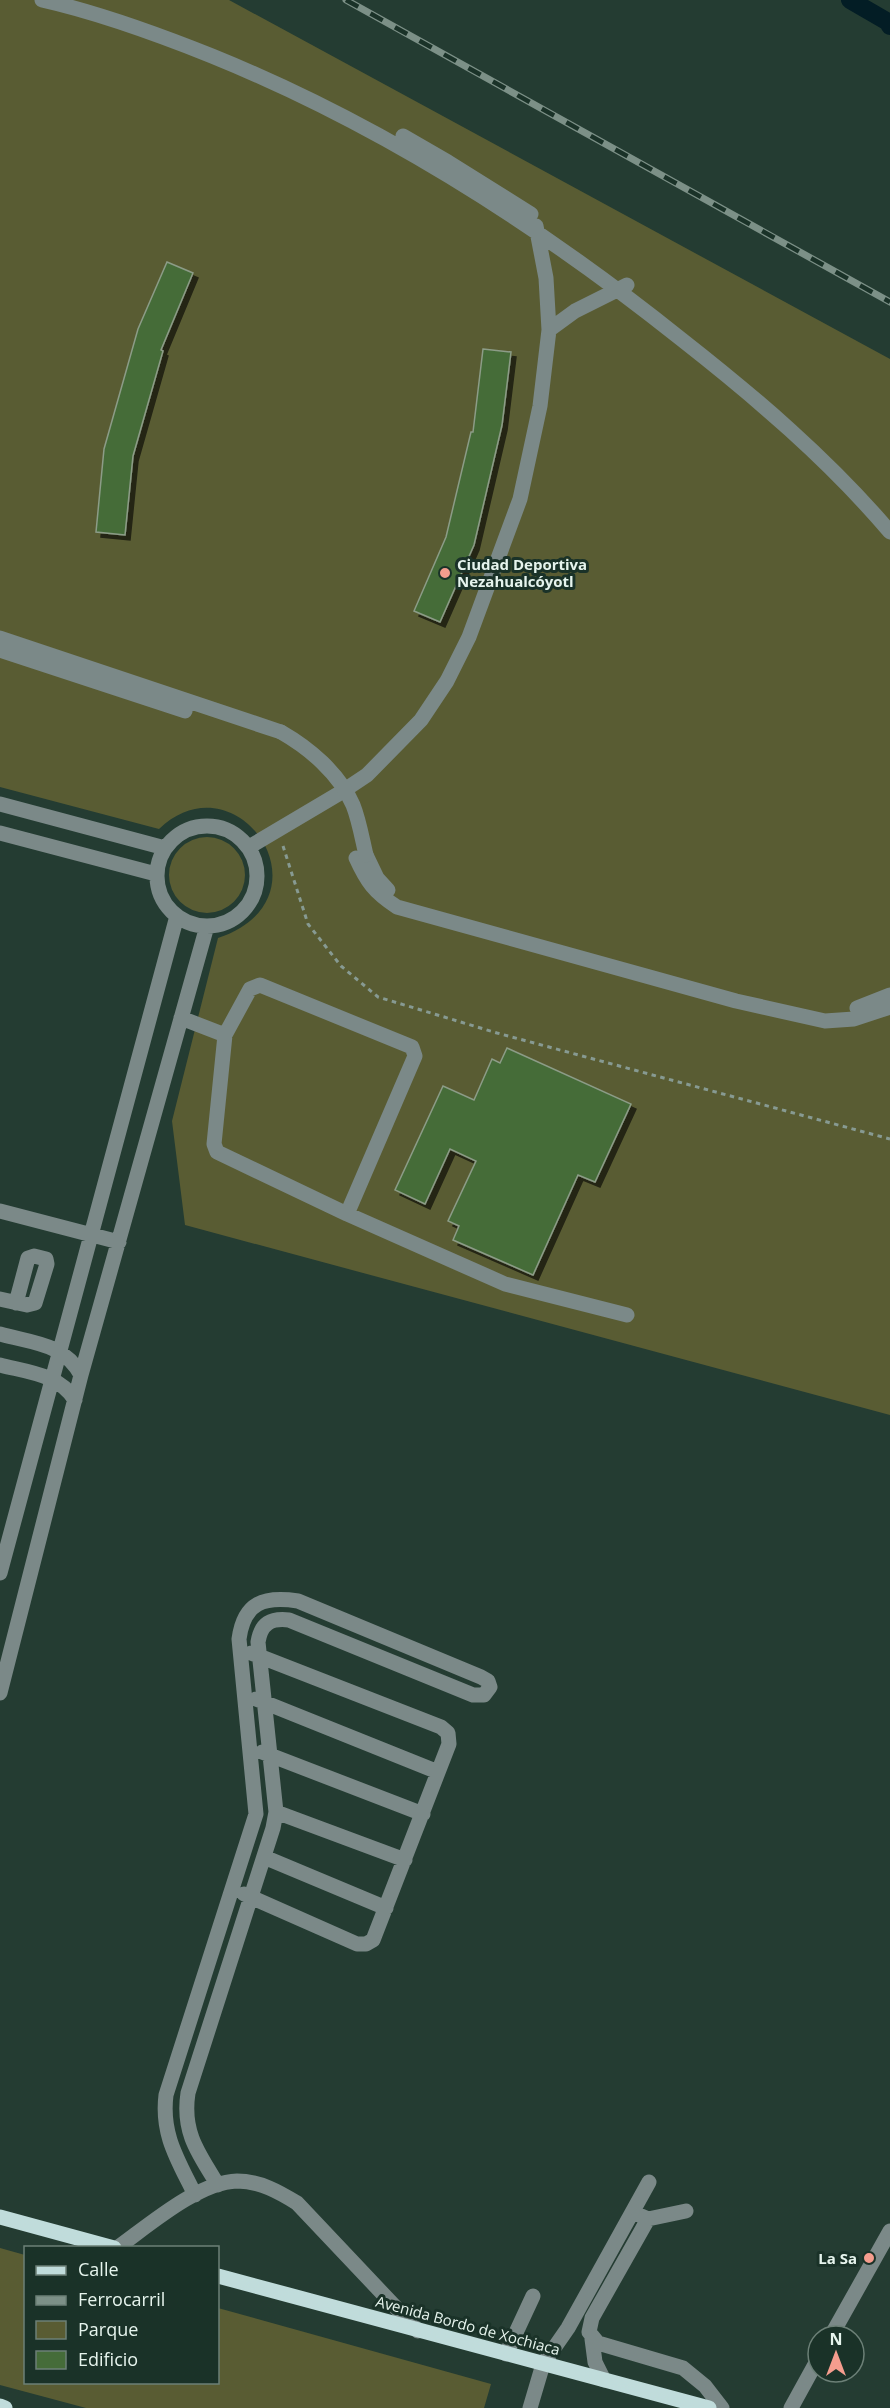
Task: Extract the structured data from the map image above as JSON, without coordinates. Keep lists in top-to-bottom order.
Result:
{
  "streets": {
    "main road": ["Avenida Bordo de Xochiaca"]
  },
  "places": ["Ciudad Deportiva Nezahualcóyotl", "La Sa"],
  "legend": [
    "Calle",
    "Ferrocarril",
    "Parque",
    "Edificio"
  ],
  "north": "top"
}
